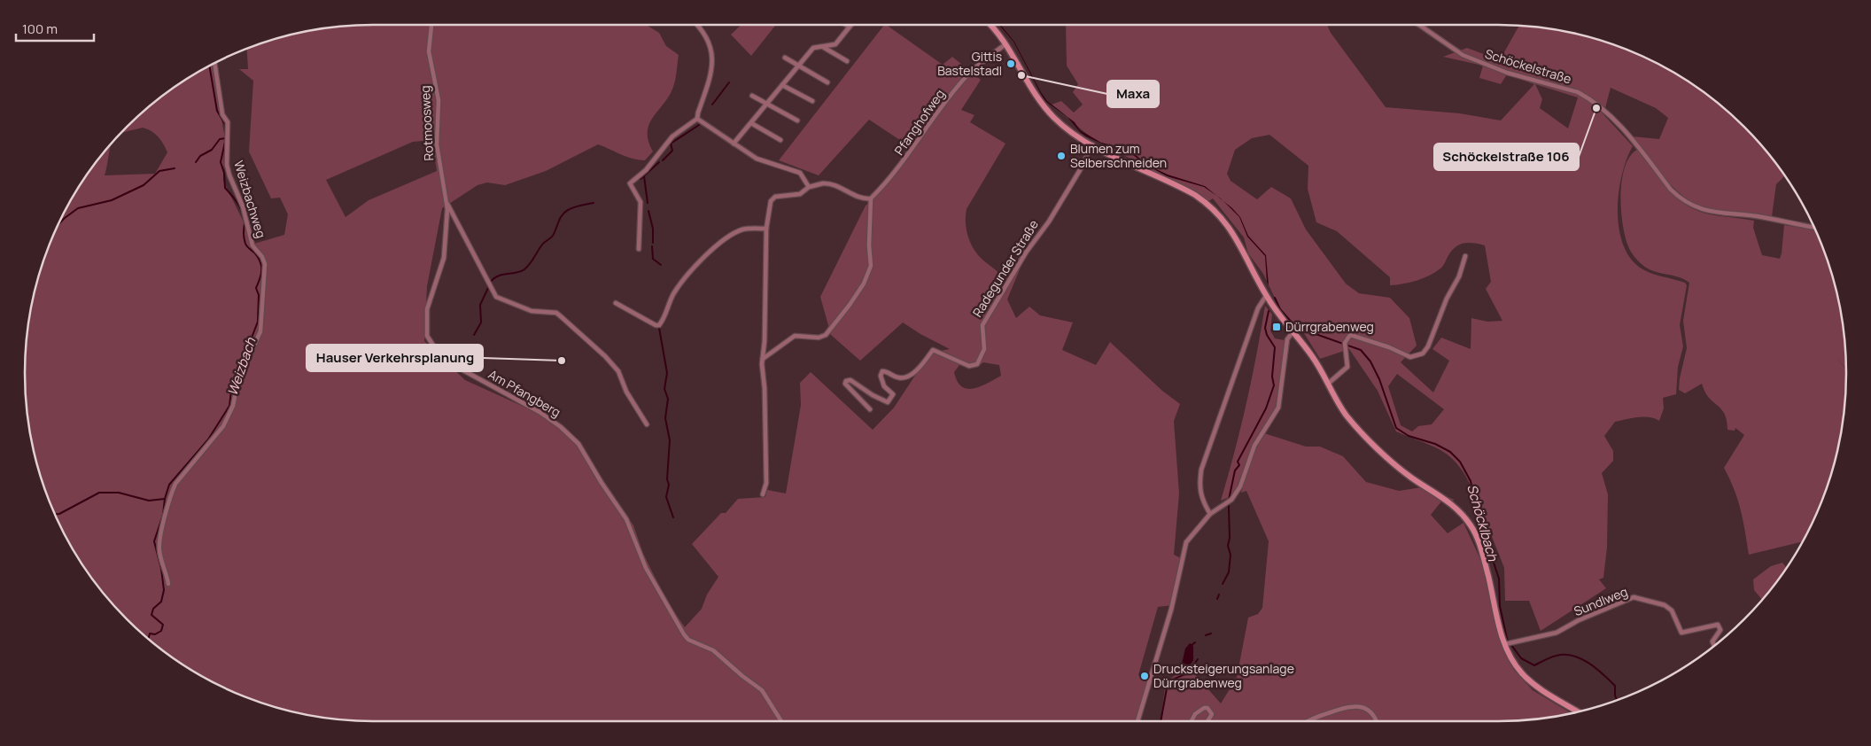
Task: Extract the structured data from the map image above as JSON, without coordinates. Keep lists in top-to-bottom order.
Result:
{
  "streets": {
    "street": [
      "Schöckelstraße",
      "Pfanghofweg",
      "Rotmoosweg",
      "Weizbachweg",
      "Radegunder Straße",
      "Am Pfangberg",
      "Sundlweg"
    ]
  },
  "crossings": [
    ["Rotmoosweg", "Am Pfangberg"]
  ],
  "water": ["Weizbach", "Schöcklbach"],
  "places": {
    "other": [
      "Gittis Bastelstadl",
      "Maxa",
      "Schöckelstraße 106",
      "Blumen zum Selberschneiden",
      "Hauser Verkehrsplanung",
      "Drucksteigerungsanlage Dürrgrabenweg"
    ],
    "transit": ["Dürrgrabenweg"]
  },
  "scale_bar": "100 m"
}
